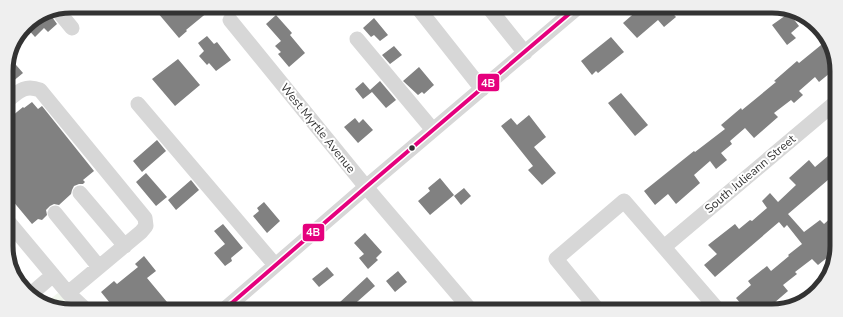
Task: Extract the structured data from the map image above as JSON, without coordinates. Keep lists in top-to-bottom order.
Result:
{
  "streets": {
    "street": ["West Myrtle Avenue", "South Julieann Street"]
  },
  "lines": ["transit line 4B"]
}
